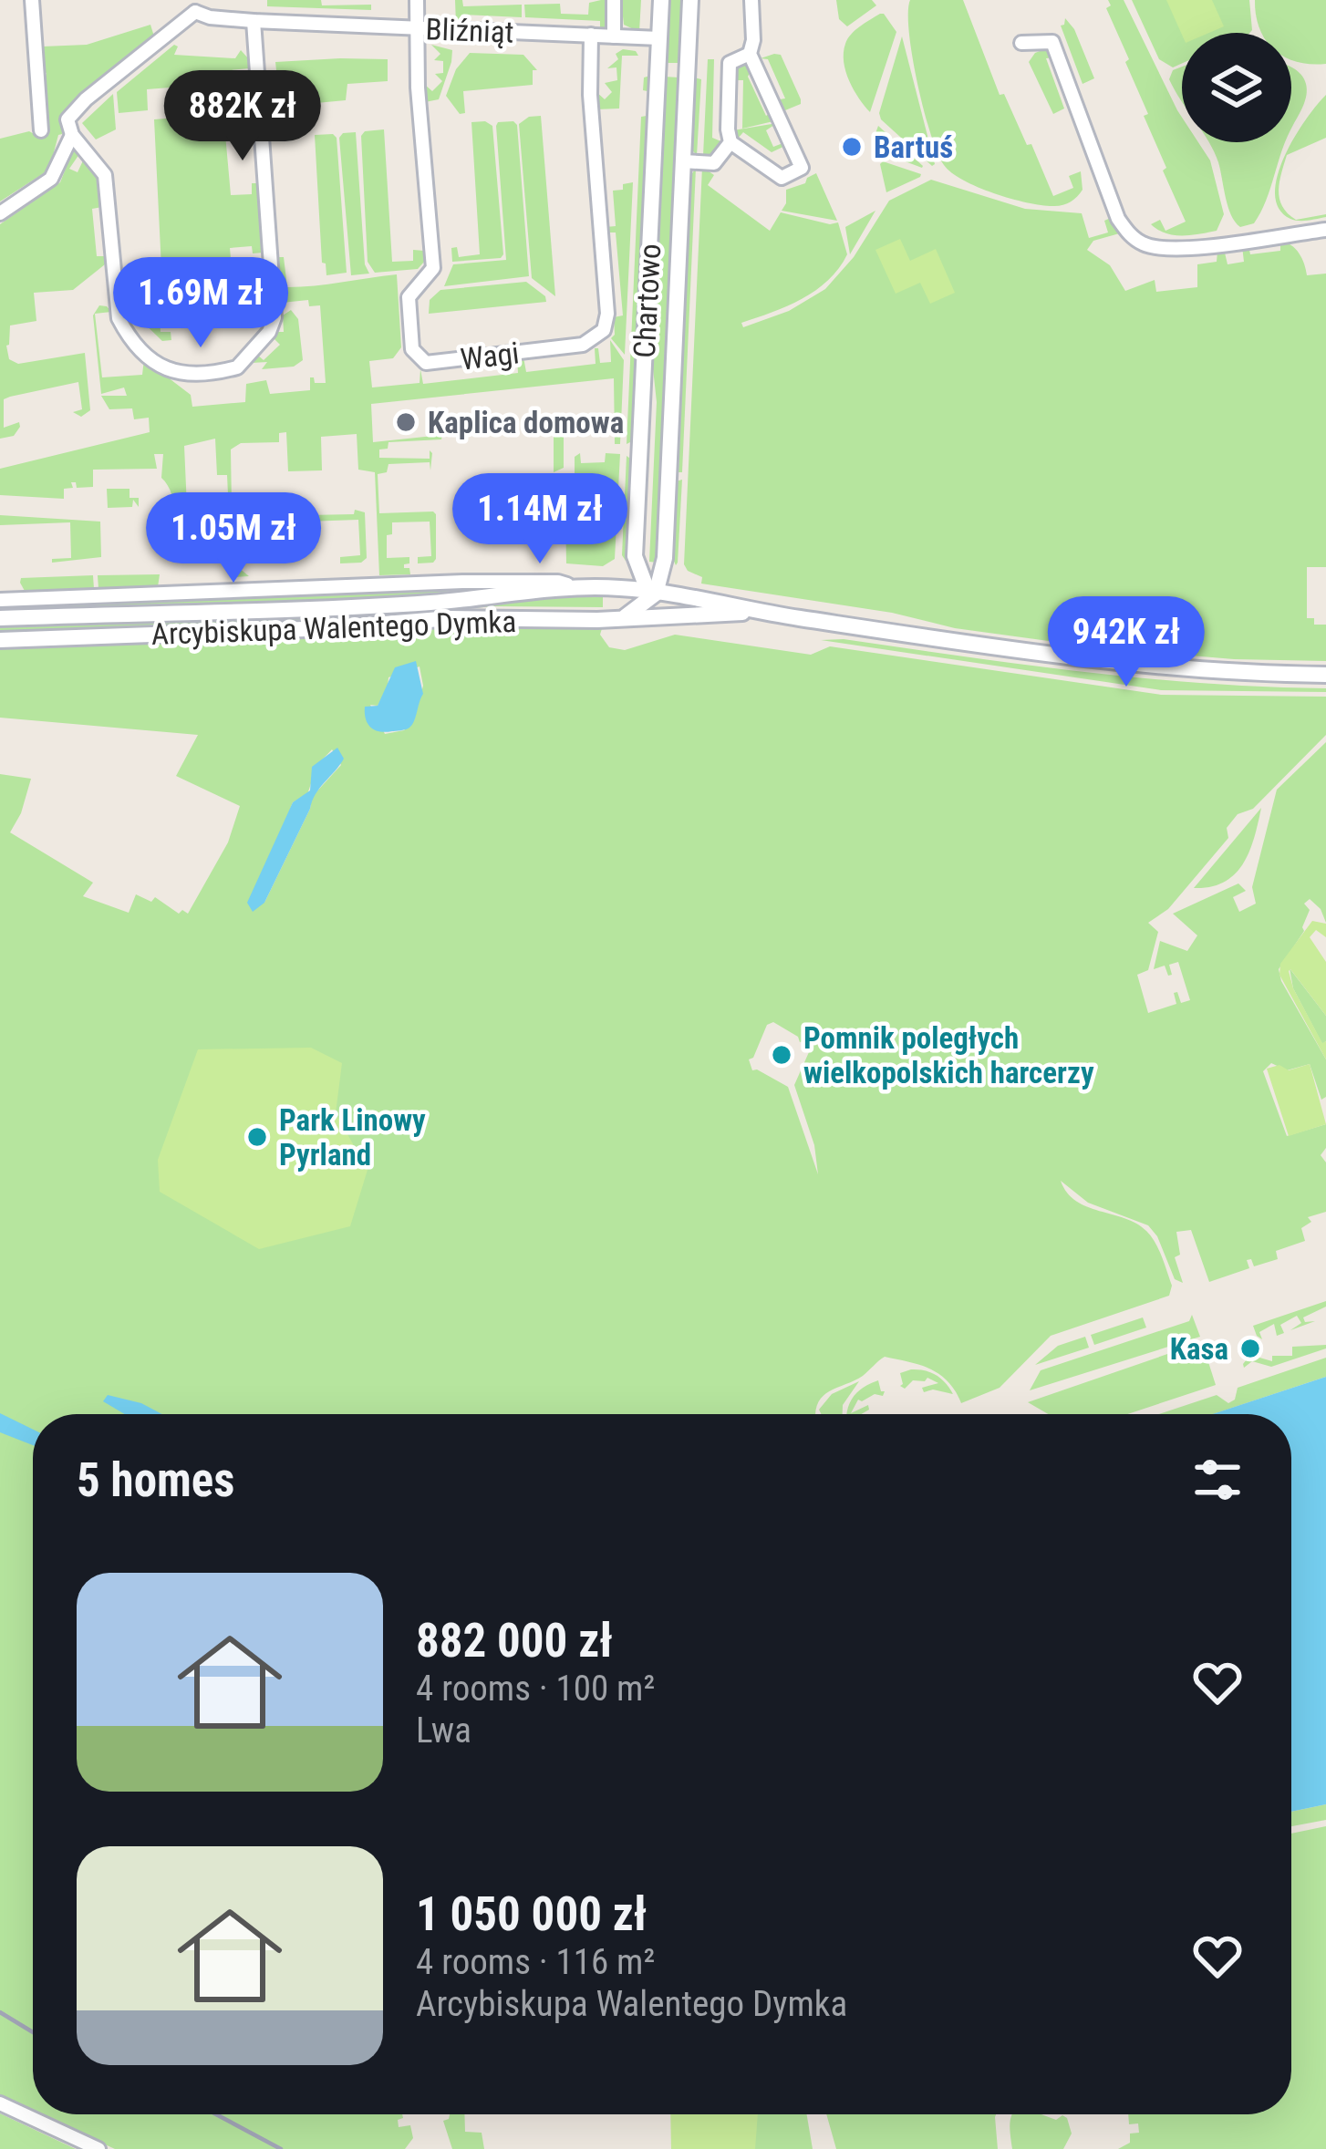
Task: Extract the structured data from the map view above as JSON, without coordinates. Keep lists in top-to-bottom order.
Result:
{
  "streets": {
    "street": [
      "Bliźniąt",
      "Chartowo",
      "Wagi",
      "Arcybiskupa Walentego Dymka"
    ]
  },
  "crossings": [
    ["Bliźniąt", "Chartowo"],
    ["Bliźniąt", "Wagi"],
    ["Chartowo", "Arcybiskupa Walentego Dymka"]
  ],
  "places": [
    "Bartuś",
    "Kaplica domowa",
    "Pomnik poległych wielkopolskich harcerzy",
    "Park Linowy Pyrland",
    "Kasa"
  ],
  "page": {
    "price": [
      "882K zł",
      "1.69M zł",
      "1.14M zł",
      "1.05M zł",
      "942K zł"
    ],
    "heading": "5 homes",
    "list": [
      {
        "name": "882 000 zł",
        "note": "4 rooms · 100 m² · Lwa"
      },
      {
        "name": "1 050 000 zł",
        "note": "4 rooms · 116 m² · Arcybiskupa Walentego Dymka"
      }
    ]
  }
}
